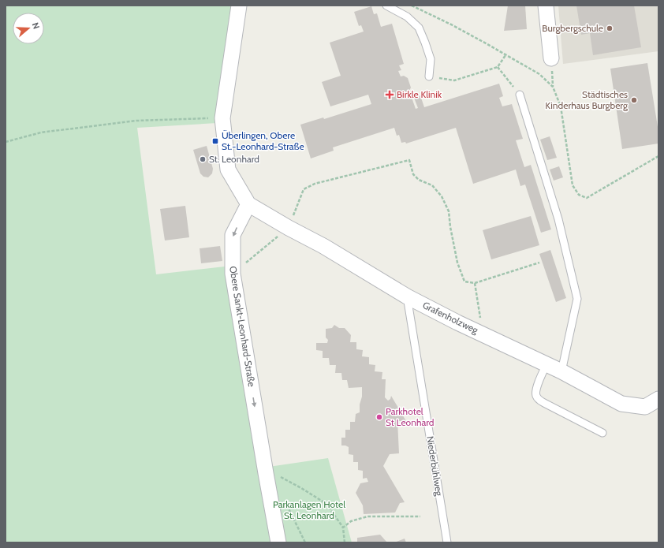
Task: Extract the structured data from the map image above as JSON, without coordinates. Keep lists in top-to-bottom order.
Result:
{
  "streets": {
    "street": ["Grafenholzweg", "Obere Sankt-Leonhard-Straße"],
    "lane": ["Niederbühlweg"]
  },
  "crossings": [
    ["Grafenholzweg", "Obere Sankt-Leonhard-Straße"],
    ["Grafenholzweg", "Niederbühlweg"]
  ],
  "one_way": ["Obere Sankt-Leonhard-Straße"],
  "parks": ["Parkanlagen Hotel St. Leonhard"],
  "places": {
    "other": [
      "Burgbergschule",
      "Städtisches Kinderhaus Burgberg",
      "St. Leonhard",
      "Parkhotel St Leonhard"
    ],
    "health": ["Birkle Klinik"],
    "transit": ["Überlingen, Obere St.-Leonhard-Straße"]
  },
  "north": "right"
}
